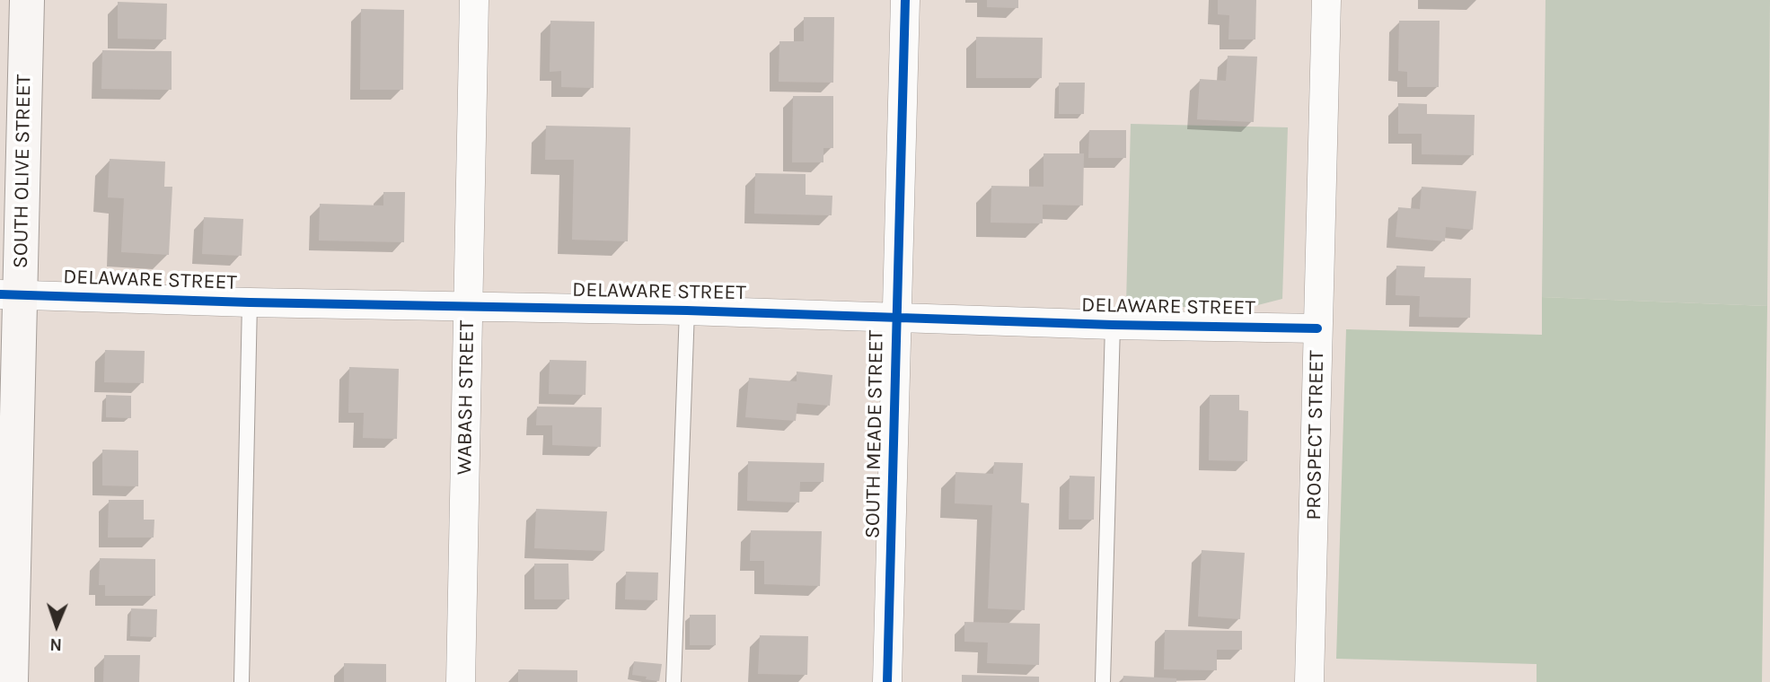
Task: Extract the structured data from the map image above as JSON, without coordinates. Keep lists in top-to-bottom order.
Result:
{
  "streets": {
    "street": [
      "SOUTH OLIVE STREET",
      "DELAWARE STREET",
      "WABASH STREET",
      "SOUTH MEADE STREET",
      "PROSPECT STREET"
    ]
  },
  "crossings": [
    ["SOUTH OLIVE STREET", "DELAWARE STREET"],
    ["DELAWARE STREET", "WABASH STREET"],
    ["DELAWARE STREET", "SOUTH MEADE STREET"],
    ["DELAWARE STREET", "PROSPECT STREET"]
  ],
  "north": "bottom"
}
